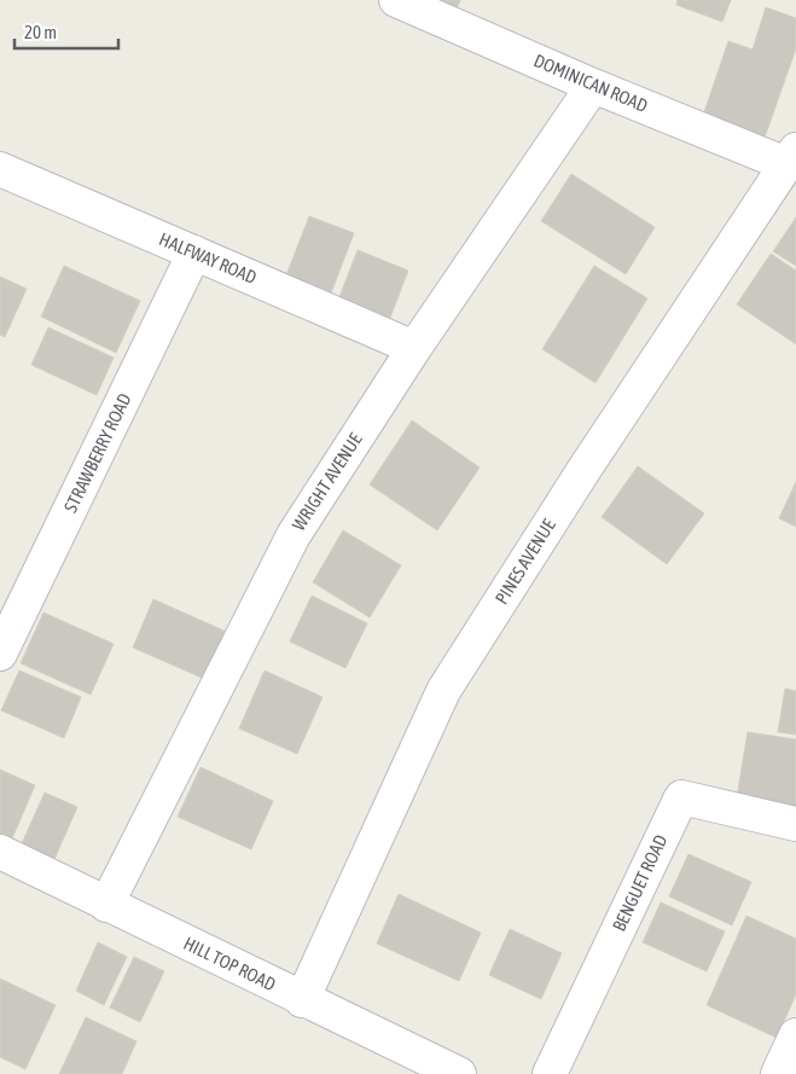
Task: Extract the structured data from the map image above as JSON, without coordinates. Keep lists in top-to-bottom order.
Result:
{
  "streets": {
    "street": [
      "DOMINICAN ROAD",
      "HALFWAY ROAD",
      "STRAWBERRY ROAD",
      "WRIGHT AVENUE",
      "PINES AVENUE",
      "BENGUET ROAD",
      "HILL TOP ROAD"
    ]
  },
  "crossings": [
    ["DOMINICAN ROAD", "WRIGHT AVENUE"],
    ["DOMINICAN ROAD", "PINES AVENUE"],
    ["HALFWAY ROAD", "STRAWBERRY ROAD"],
    ["HALFWAY ROAD", "WRIGHT AVENUE"],
    ["WRIGHT AVENUE", "HILL TOP ROAD"],
    ["PINES AVENUE", "HILL TOP ROAD"]
  ],
  "scale_bar": "20 m"
}
